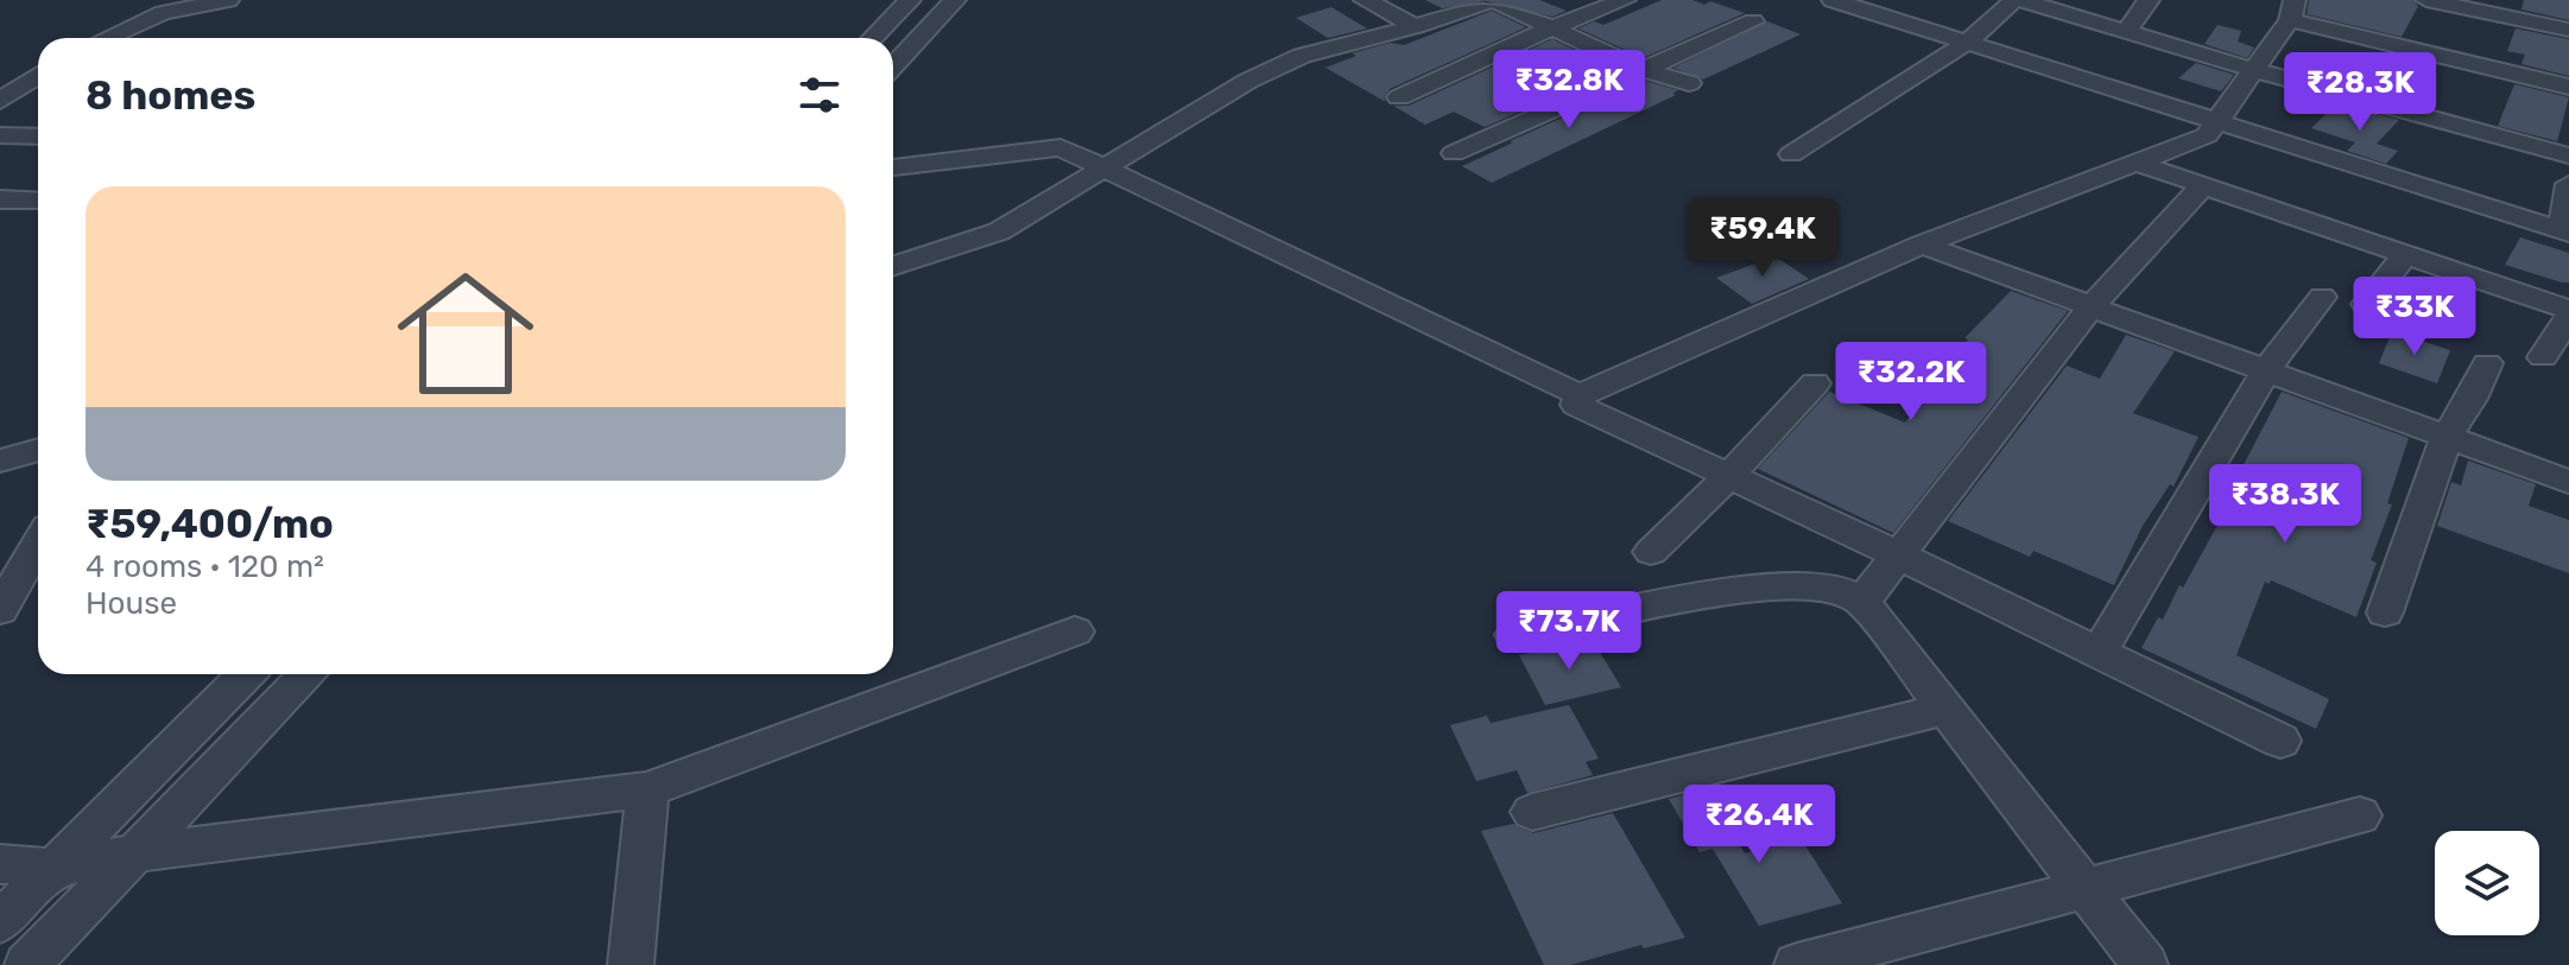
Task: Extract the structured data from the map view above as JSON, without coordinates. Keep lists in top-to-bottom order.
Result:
{
  "page": {
    "heading": "8 homes",
    "price": [
      "₹32.8K",
      "₹28.3K",
      "₹59.4K",
      "₹33K",
      "₹32.2K",
      "₹38.3K",
      "₹73.7K",
      "₹26.4K"
    ],
    "list": [
      {
        "name": "₹59,400/mo",
        "note": "4 rooms · 120 m² · House"
      }
    ]
  }
}
